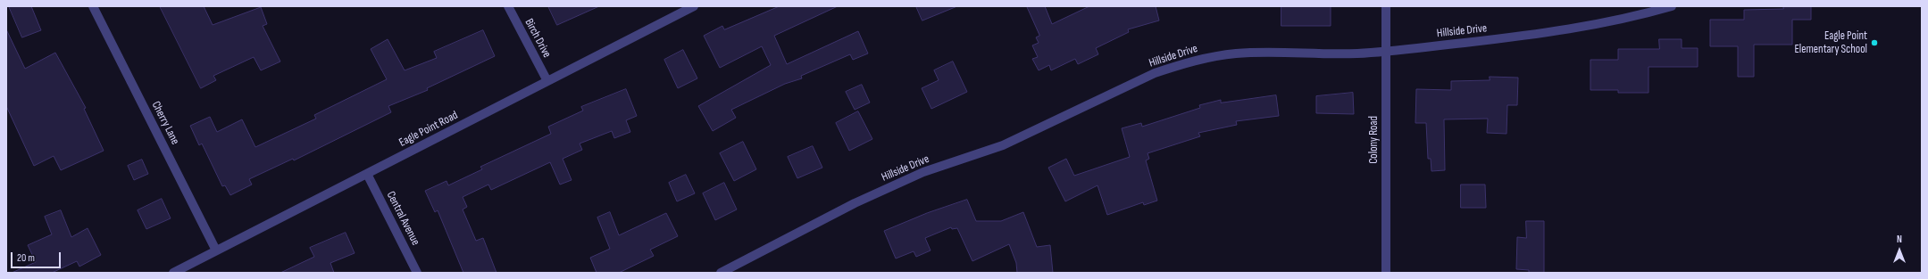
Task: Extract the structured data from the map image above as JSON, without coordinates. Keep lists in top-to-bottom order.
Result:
{
  "streets": {
    "street": [
      "Hillside Drive",
      "Birch Drive",
      "Cherry Lane",
      "Eagle Point Road",
      "Colony Road",
      "Central Avenue"
    ]
  },
  "crossings": [
    ["Hillside Drive", "Colony Road"],
    ["Birch Drive", "Eagle Point Road"],
    ["Cherry Lane", "Eagle Point Road"],
    ["Eagle Point Road", "Central Avenue"]
  ],
  "places": ["Eagle Point Elementary School"],
  "scale_bar": "20 m",
  "north": "top"
}
